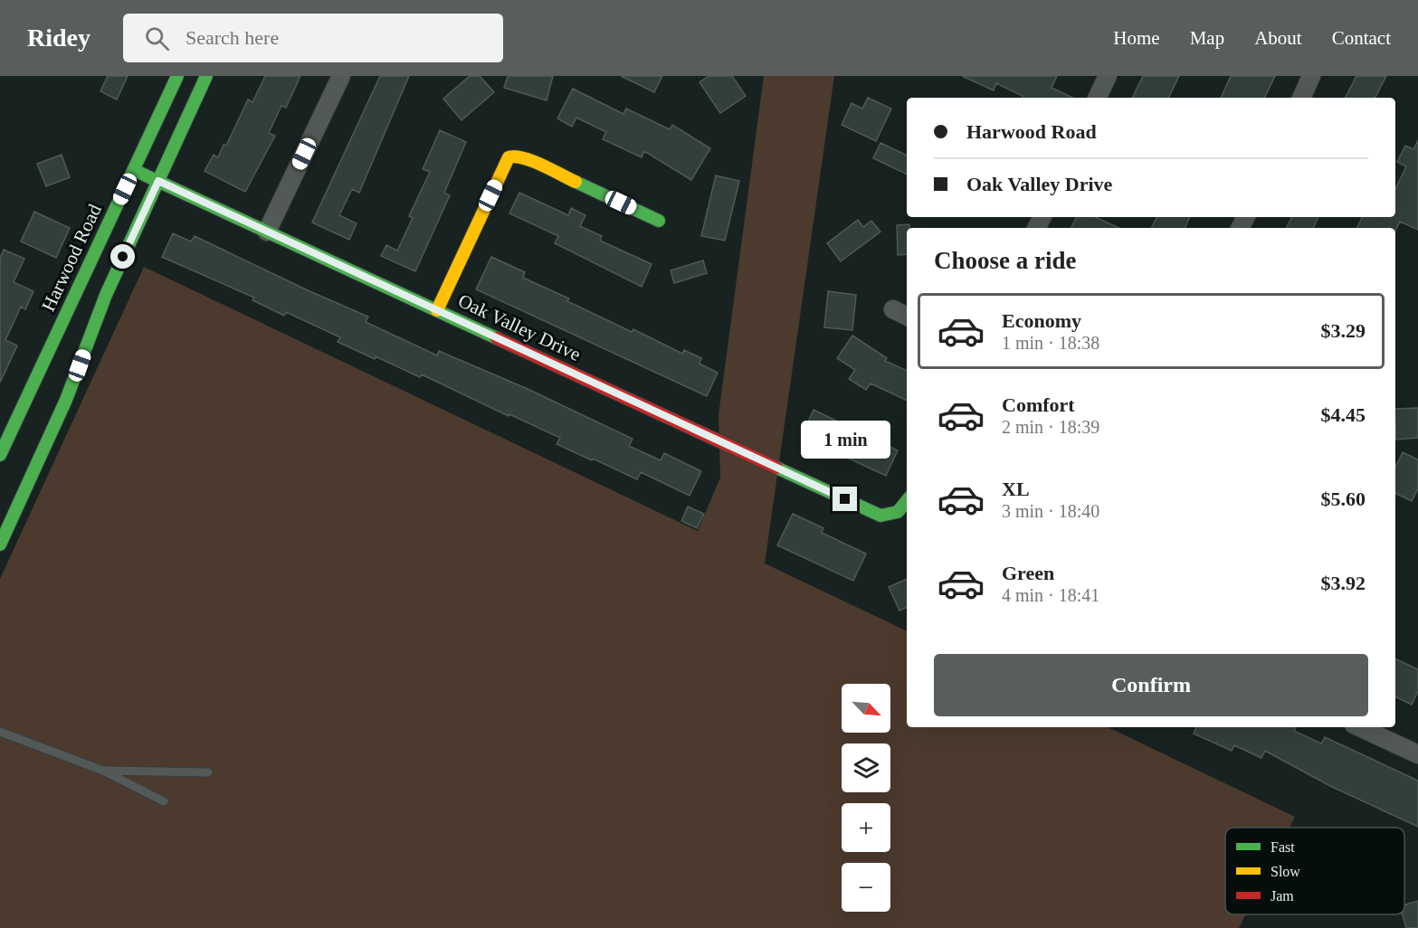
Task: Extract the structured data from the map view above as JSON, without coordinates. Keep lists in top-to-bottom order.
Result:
{
  "streets": {
    "street": ["Harwood Road", "Oak Valley Drive"]
  },
  "crossings": [
    ["Harwood Road", "Oak Valley Drive"]
  ],
  "legend": ["Fast", "Slow", "Jam"],
  "north": "bottom right",
  "page": {
    "header": "Ridey",
    "search": "Search here",
    "nav": [
      "Home",
      "Map",
      "About",
      "Contact"
    ],
    "banner": ["Harwood Road", "Oak Valley Drive"],
    "heading": "Choose a ride",
    "list": [
      {
        "name": "Economy",
        "note": "1 min · 18:38",
        "value": "$3.29"
      },
      {
        "name": "Comfort",
        "note": "2 min · 18:39",
        "value": "$4.45"
      },
      {
        "name": "XL",
        "note": "3 min · 18:40",
        "value": "$5.60"
      },
      {
        "name": "Green",
        "note": "4 min · 18:41",
        "value": "$3.92"
      }
    ],
    "bubble": "1 min",
    "buttons": "Confirm",
    "map_buttons": ["+", "−"]
  }
}
